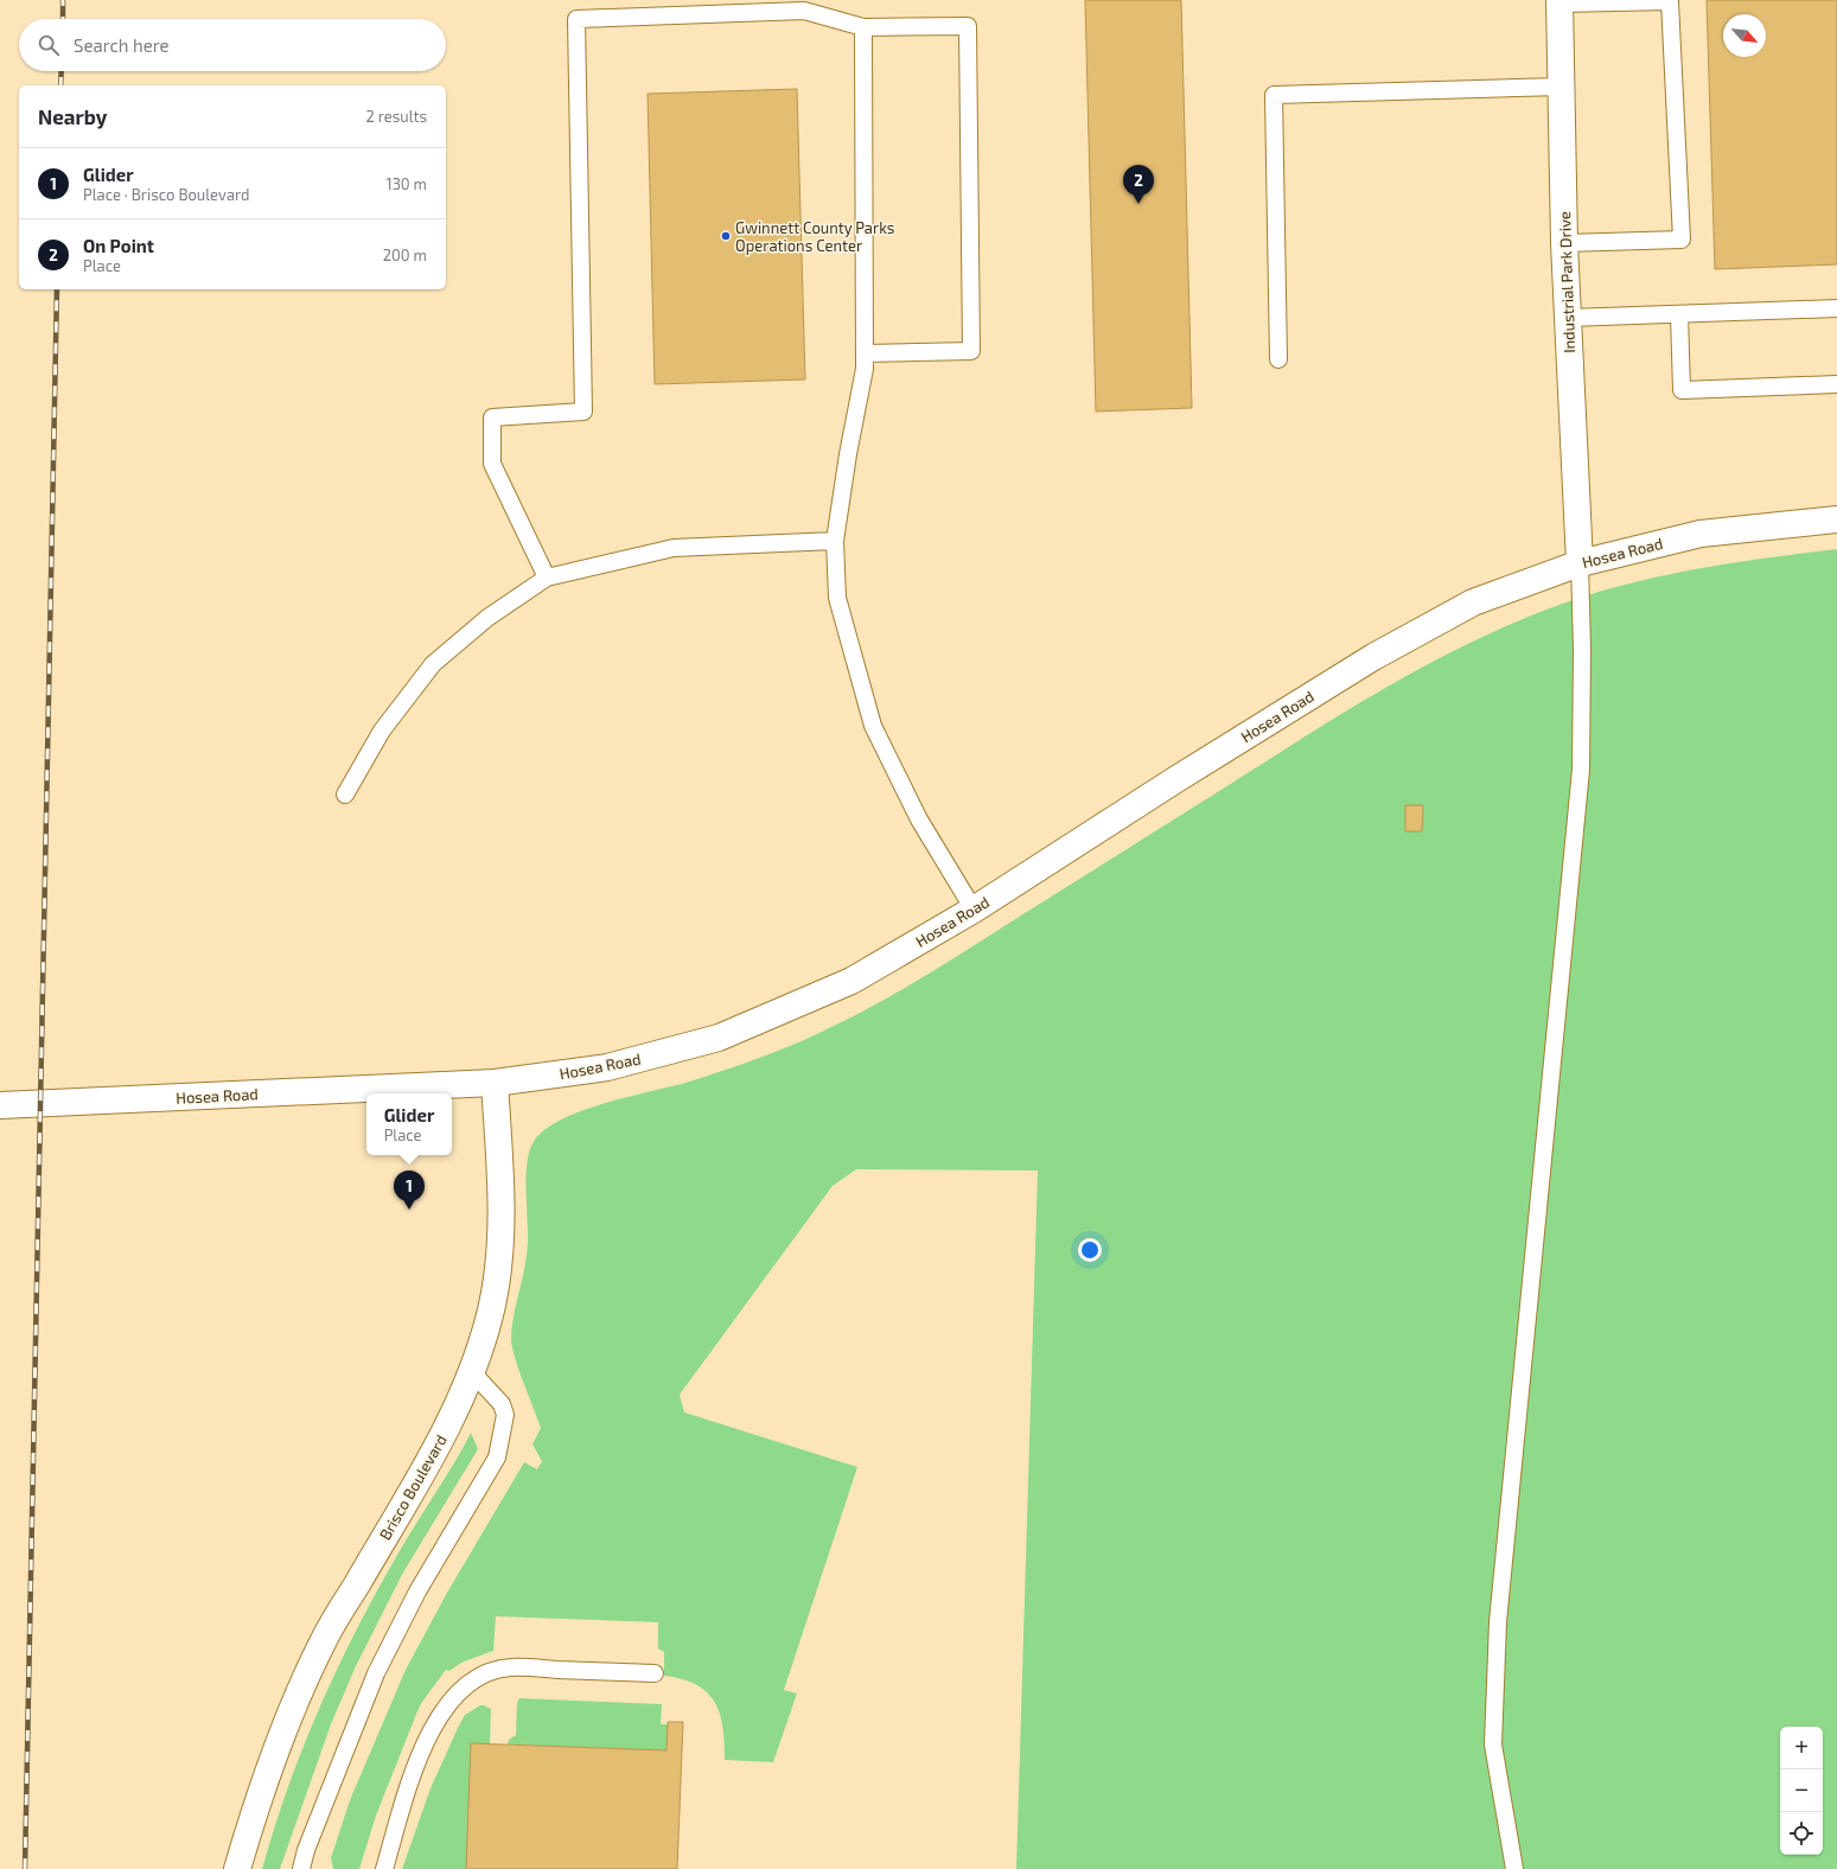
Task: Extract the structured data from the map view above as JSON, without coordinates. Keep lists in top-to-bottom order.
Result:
{
  "streets": {
    "street": ["Industrial Park Drive", "Hosea Road", "Brisco Boulevard"]
  },
  "crossings": [
    ["Industrial Park Drive", "Hosea Road"],
    ["Hosea Road", "Brisco Boulevard"]
  ],
  "places": ["Gwinnett County Parks Operations Center"],
  "north": "bottom right",
  "page": {
    "search": "Search here",
    "heading": ["Nearby", "2 results"],
    "list": [
      {
        "mark": "1",
        "name": "Glider",
        "note": "Place · Brisco Boulevard",
        "value": "130 m"
      },
      {
        "mark": "2",
        "name": "On Point",
        "note": "Place",
        "value": "200 m"
      }
    ],
    "pins": ["2", "1"],
    "popup": ["Glider", "Place"],
    "map_buttons": ["+", "−"]
  }
}
